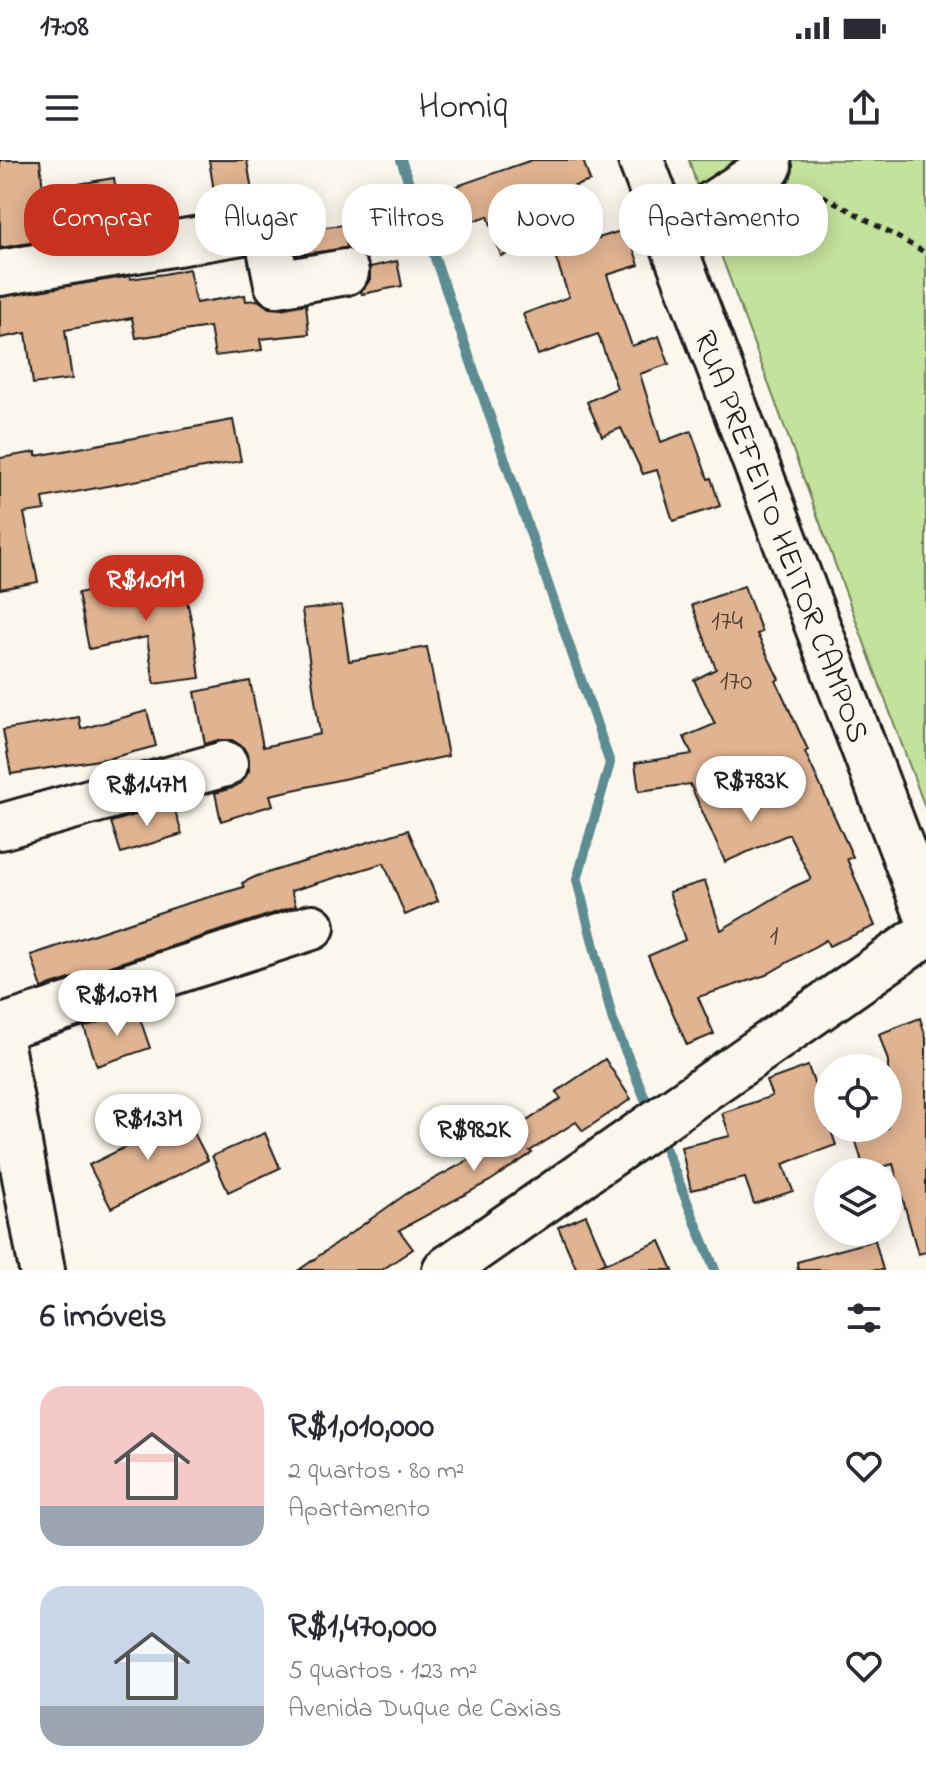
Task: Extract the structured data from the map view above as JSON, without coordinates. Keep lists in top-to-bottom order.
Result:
{
  "streets": {
    "street": ["RUA PREFEITO HEITOR CAMPOS"]
  },
  "house_numbers": ["174", "170", "1"],
  "page": {
    "status": "17:08",
    "header": "Homiq",
    "chip": [
      "Comprar",
      "Alugar",
      "Filtros",
      "Novo",
      "Apartamento"
    ],
    "price": [
      "R$1.01M",
      "R$783K",
      "R$1.47M",
      "R$1.07M",
      "R$1.3M",
      "R$982K"
    ],
    "heading": "6 imóveis",
    "list": [
      {
        "name": "R$1,010,000",
        "note": "2 quartos · 80 m² · Apartamento"
      },
      {
        "name": "R$1,470,000",
        "note": "5 quartos · 123 m² · Avenida Duque de Caxias"
      }
    ]
  }
}
